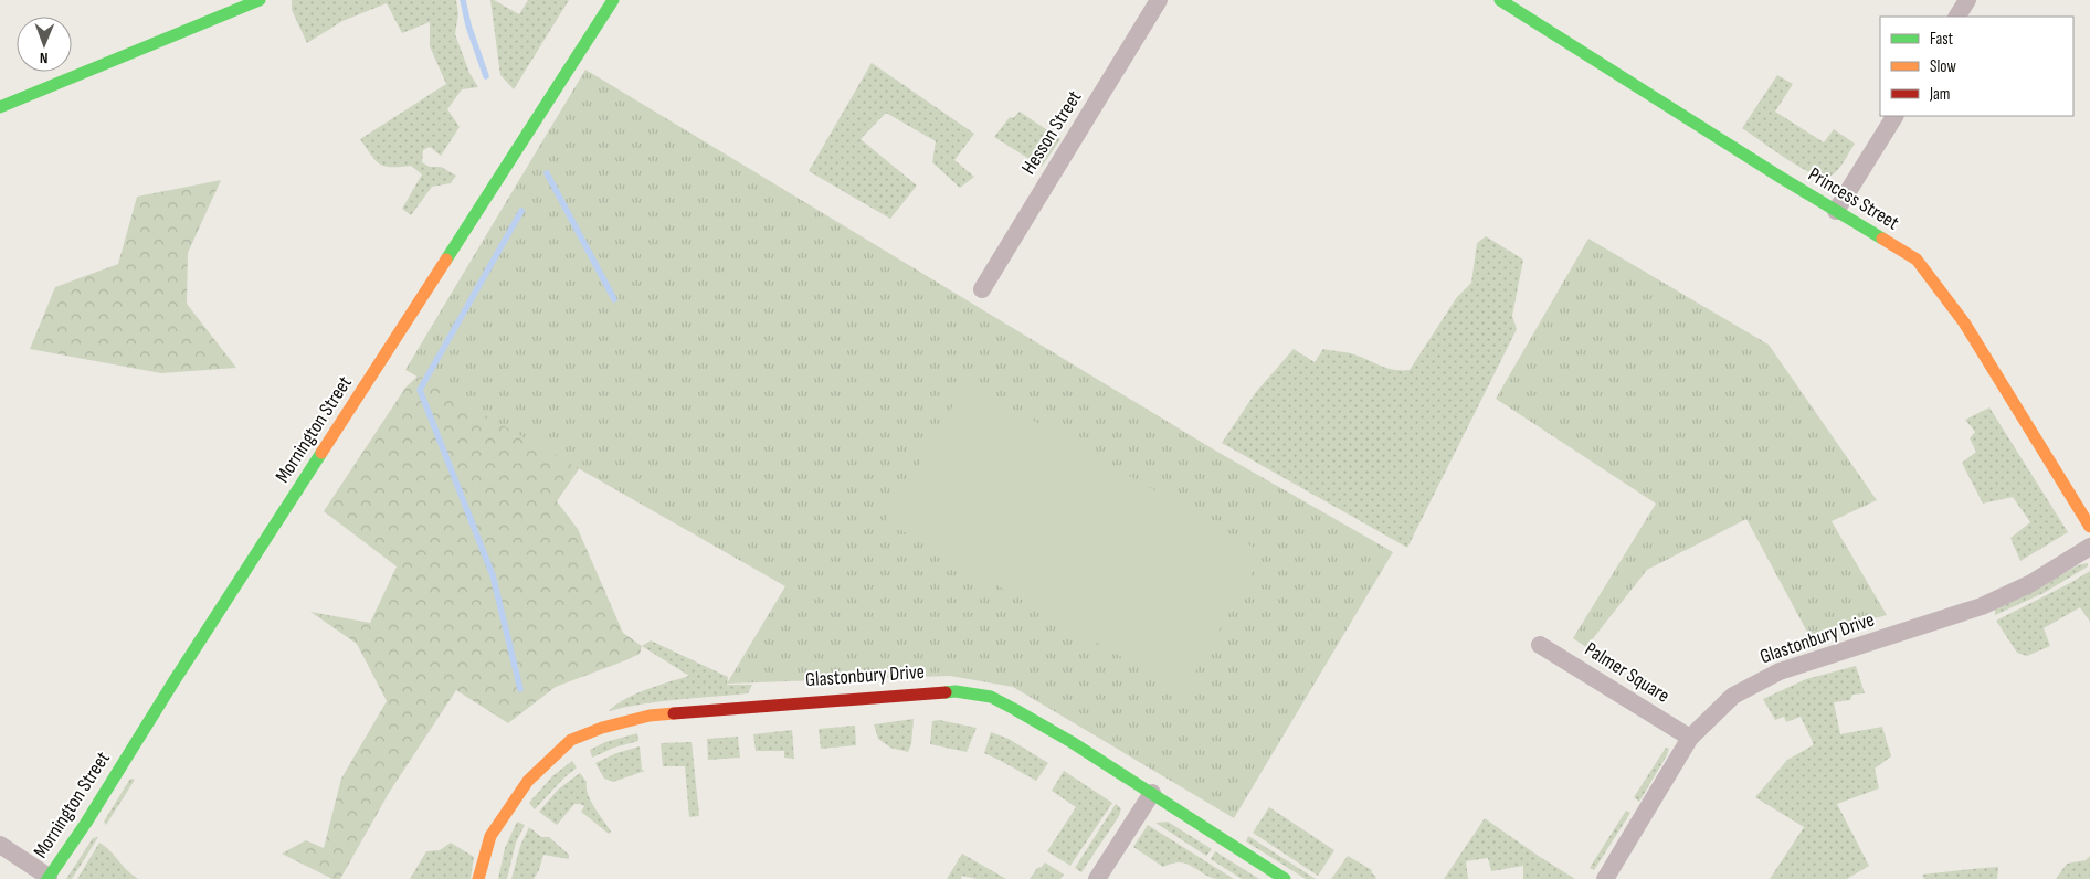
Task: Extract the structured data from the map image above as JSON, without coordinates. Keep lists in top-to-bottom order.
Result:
{
  "streets": {
    "street": [
      "Hesson Street",
      "Princess Street",
      "Mornington Street",
      "Glastonbury Drive",
      "Palmer Square"
    ]
  },
  "crossings": [
    ["Glastonbury Drive", "Palmer Square"]
  ],
  "legend": ["Fast", "Slow", "Jam"],
  "north": "bottom"
}
